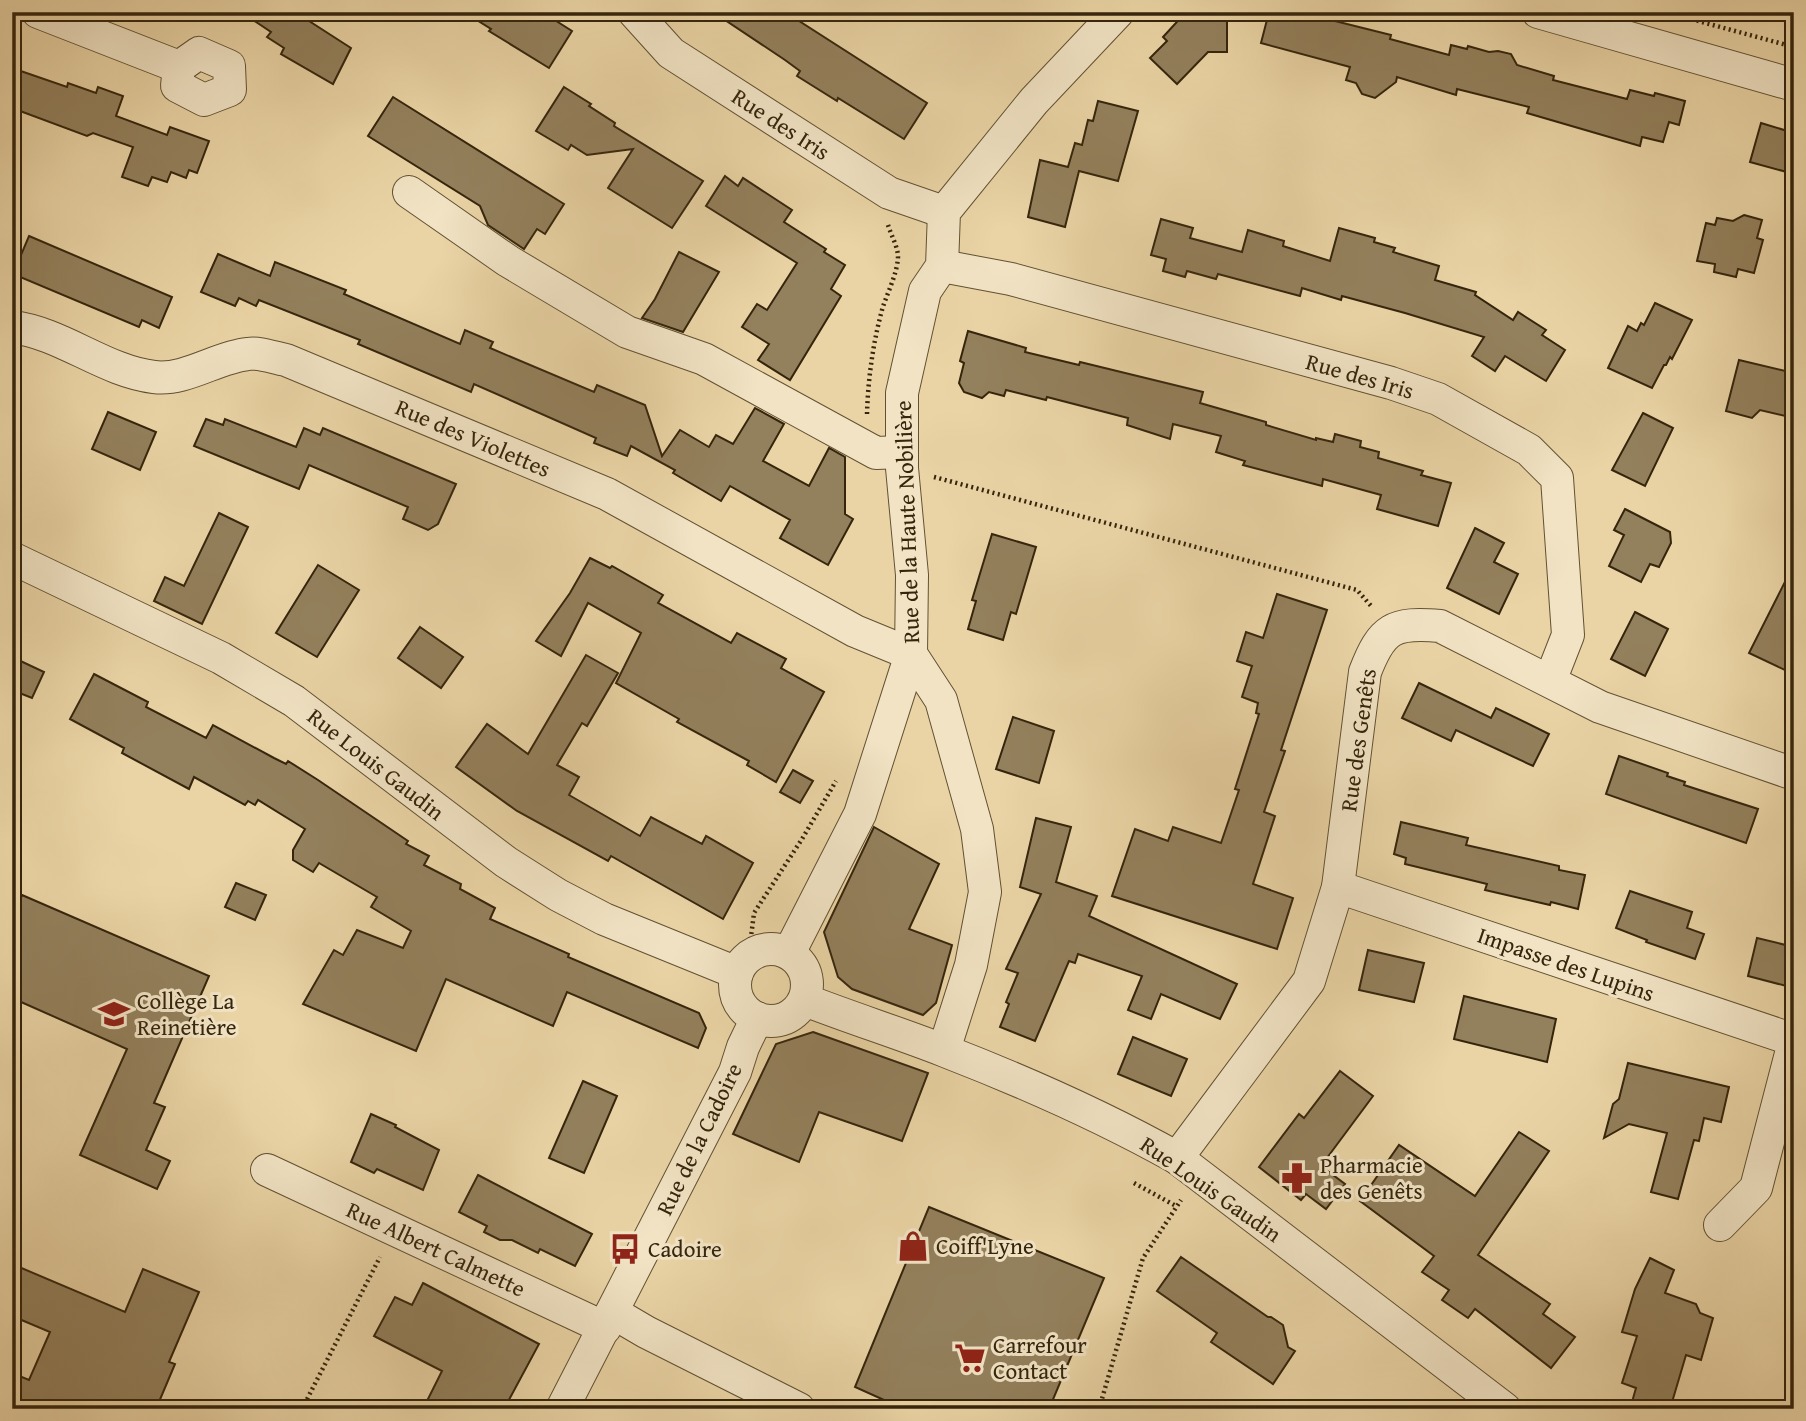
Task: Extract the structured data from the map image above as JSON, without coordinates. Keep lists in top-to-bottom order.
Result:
{
  "streets": {
    "street": [
      "Rue des Iris",
      "Rue des Violettes",
      "Rue de la Haute Nobilière",
      "Rue des Genêts",
      "Rue Louis Gaudin",
      "Impasse des Lupins",
      "Rue de la Cadoire",
      "Rue Albert Calmette"
    ]
  },
  "crossings": [
    ["Rue des Iris", "Rue de la Haute Nobilière"],
    ["Rue des Violettes", "Rue de la Haute Nobilière"],
    ["Rue de la Haute Nobilière", "Rue Louis Gaudin"],
    ["Rue de la Haute Nobilière", "Rue de la Cadoire"],
    ["Rue des Genêts", "Rue Louis Gaudin"],
    ["Rue des Genêts", "Impasse des Lupins"],
    ["Rue Louis Gaudin", "Rue de la Cadoire"],
    ["Rue de la Cadoire", "Rue Albert Calmette"]
  ],
  "places": {
    "school or university": ["Collège La Reinetière"],
    "pharmacy": ["Pharmacie des Genêts"],
    "shop": ["Coiff'Lyne"],
    "bus stop": ["Cadoire"],
    "supermarket": ["Carrefour Contact"]
  }
}
